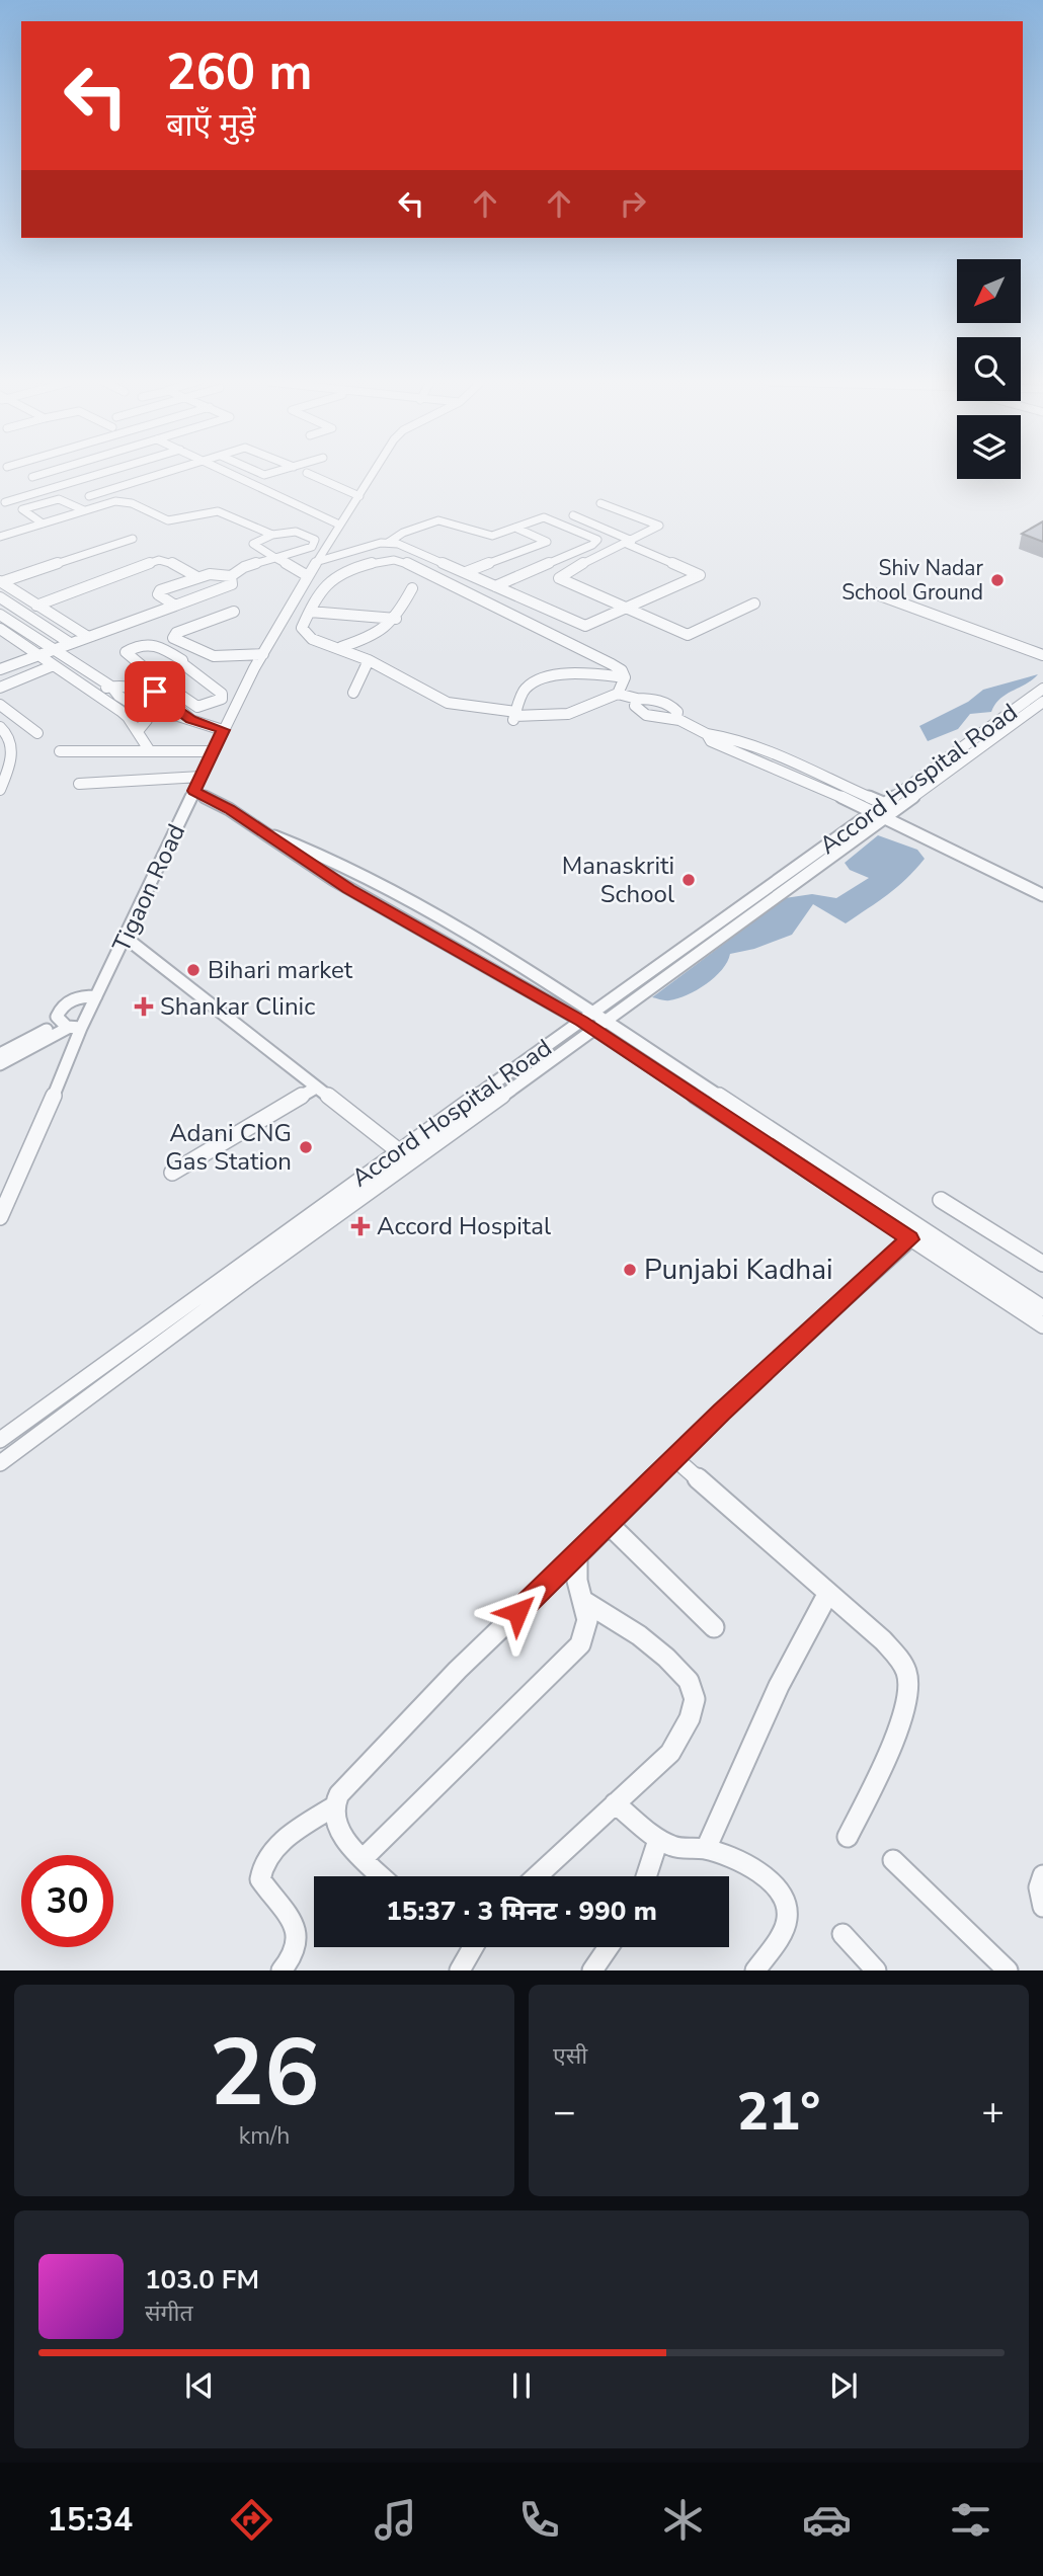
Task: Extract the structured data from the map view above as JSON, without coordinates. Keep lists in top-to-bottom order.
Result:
{
  "streets": {
    "street": ["Accord Hospital Road", "Tigaon Road"]
  },
  "places": {
    "other": [
      "Shiv Nadar School Ground",
      "Manaskriti School",
      "Bihari market",
      "Adani CNG Gas Station",
      "Punjabi Kadhai"
    ],
    "health": ["Shankar Clinic", "Accord Hospital"]
  },
  "north": "bottom left",
  "page": {
    "turn": ["260 m", "बाएँ मुड़ें"],
    "limit": "30",
    "trip": "15:37 · 3 मिनट · 990 m",
    "tile": [
      ["26", "km/h"],
      "एसी"
    ],
    "heat": ["−", "21°", "+"],
    "song": ["103.0 FM", "संगीत"],
    "tabs": "15:34"
  }
}
